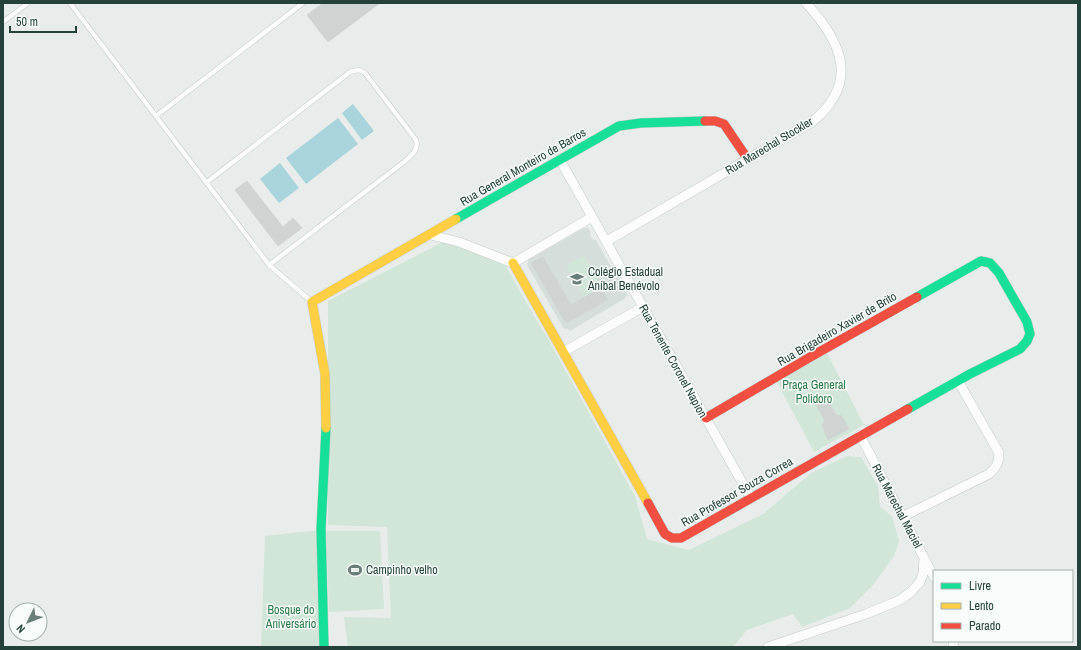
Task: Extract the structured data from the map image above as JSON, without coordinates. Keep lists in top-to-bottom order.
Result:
{
  "streets": {
    "street": [
      "Rua Marechal Stockler",
      "Rua General Monteiro de Barros",
      "Rua Brigadeiro Xavier de Brito",
      "Rua Tenente Coronel Napion",
      "Rua Professor Souza Correa",
      "Rua Marechal Maciel"
    ]
  },
  "crossings": [
    ["Rua Marechal Stockler", "Rua General Monteiro de Barros"],
    ["Rua Marechal Stockler", "Rua Tenente Coronel Napion"],
    ["Rua General Monteiro de Barros", "Rua Tenente Coronel Napion"],
    ["Rua Brigadeiro Xavier de Brito", "Rua Tenente Coronel Napion"],
    ["Rua Brigadeiro Xavier de Brito", "Rua Professor Souza Correa"],
    ["Rua Tenente Coronel Napion", "Rua Professor Souza Correa"],
    ["Rua Professor Souza Correa", "Rua Marechal Maciel"]
  ],
  "parks": ["Praça General Polidoro", "Bosque do Aniversário"],
  "places": {
    "school or university": ["Colégio Estadual Aníbal Benévolo"],
    "sports": ["Campinho velho"]
  },
  "legend": ["Livre", "Lento", "Parado"],
  "scale_bar": "50 m",
  "north": "bottom left"
}
